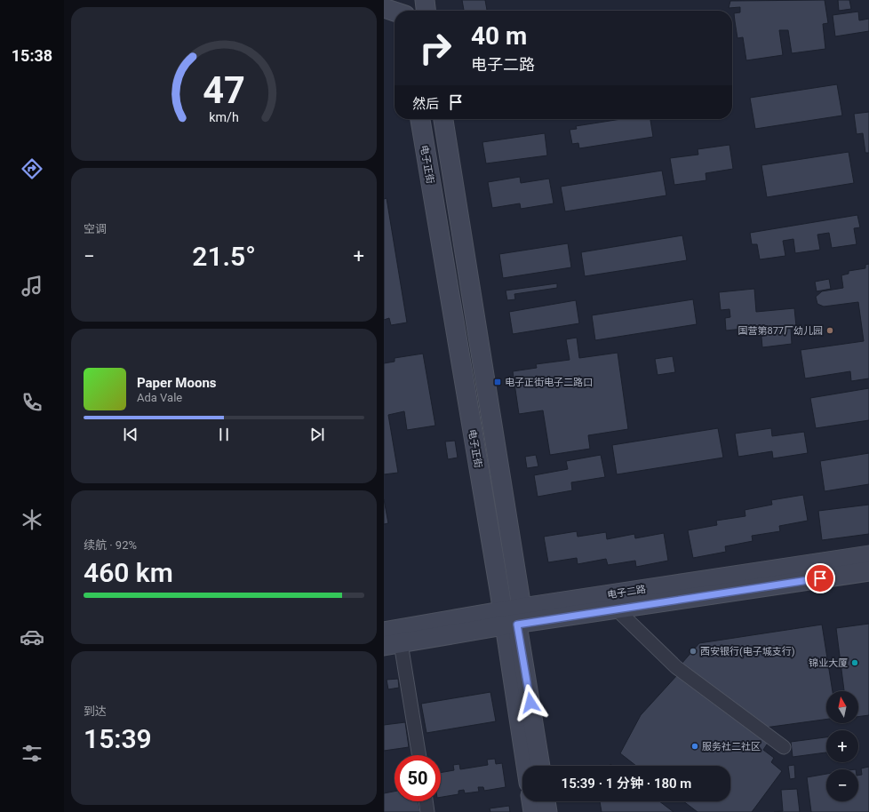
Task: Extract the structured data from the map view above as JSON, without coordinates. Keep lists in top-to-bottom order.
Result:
{
  "streets": {
    "main road": ["电子正街", "电子二路"]
  },
  "crossings": [
    ["电子正街", "电子二路"]
  ],
  "places": {
    "other": [
      "国营第877厂幼儿园",
      "西安银行(电子城支行)",
      "锦业大厦",
      "服务社二社区"
    ],
    "transit": ["电子正街电子二路口"]
  },
  "north": "top",
  "page": {
    "tabs": "15:38",
    "turn": ["40 m", "电子二路"],
    "then": "然后",
    "tile": [
      "空调",
      ["续航 · 92%", "460 km"],
      ["到达", "15:39"]
    ],
    "heat": ["−", "21.5°", "+"],
    "song": ["Paper Moons", "Ada Vale"],
    "map_buttons": ["+", "−"],
    "limit": "50",
    "trip": "15:39 · 1 分钟 · 180 m",
    "gauge": ["47", "km/h"]
  }
}
